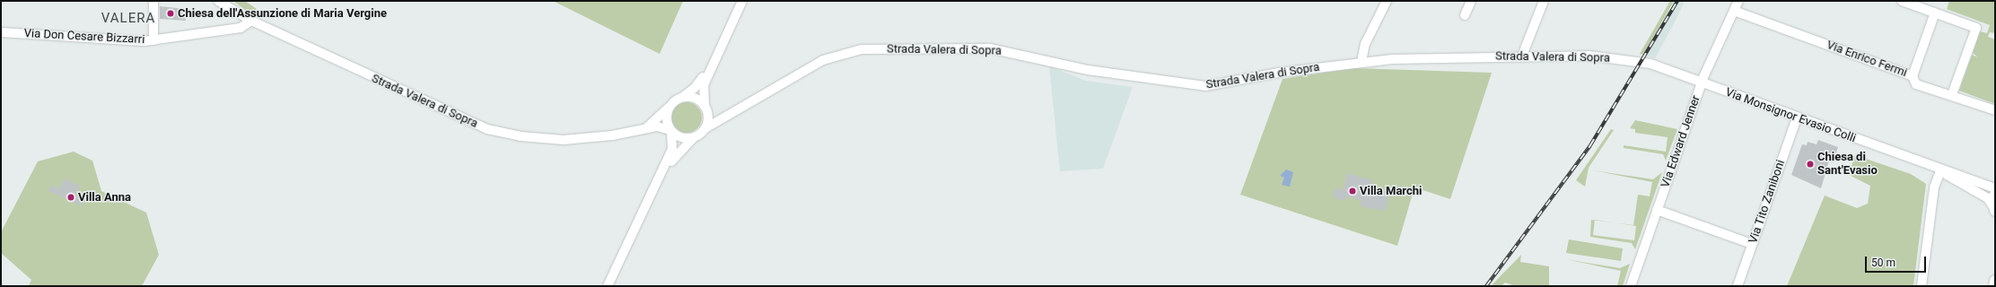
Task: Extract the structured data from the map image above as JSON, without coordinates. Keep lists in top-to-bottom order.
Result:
{
  "streets": {
    "street": [
      "Via Don Cesare Bizzarri",
      "Strada Valera di Sopra",
      "Via Enrico Fermi",
      "Via Monsignor Evasio Colli",
      "Via Edward Jenner",
      "Via Tito Zaniboni"
    ]
  },
  "crossings": [
    ["Via Don Cesare Bizzarri", "Strada Valera di Sopra"],
    ["Strada Valera di Sopra", "Via Monsignor Evasio Colli"],
    ["Strada Valera di Sopra", "Via Edward Jenner"],
    ["Via Enrico Fermi", "Via Edward Jenner"],
    ["Via Monsignor Evasio Colli", "Via Edward Jenner"],
    ["Via Monsignor Evasio Colli", "Via Tito Zaniboni"]
  ],
  "districts": ["VALERA"],
  "places": [
    "Chiesa dell'Assunzione di Maria Vergine",
    "Chiesa di Sant'Evasio",
    "Villa Marchi",
    "Villa Anna"
  ],
  "scale_bar": "50 m"
}
